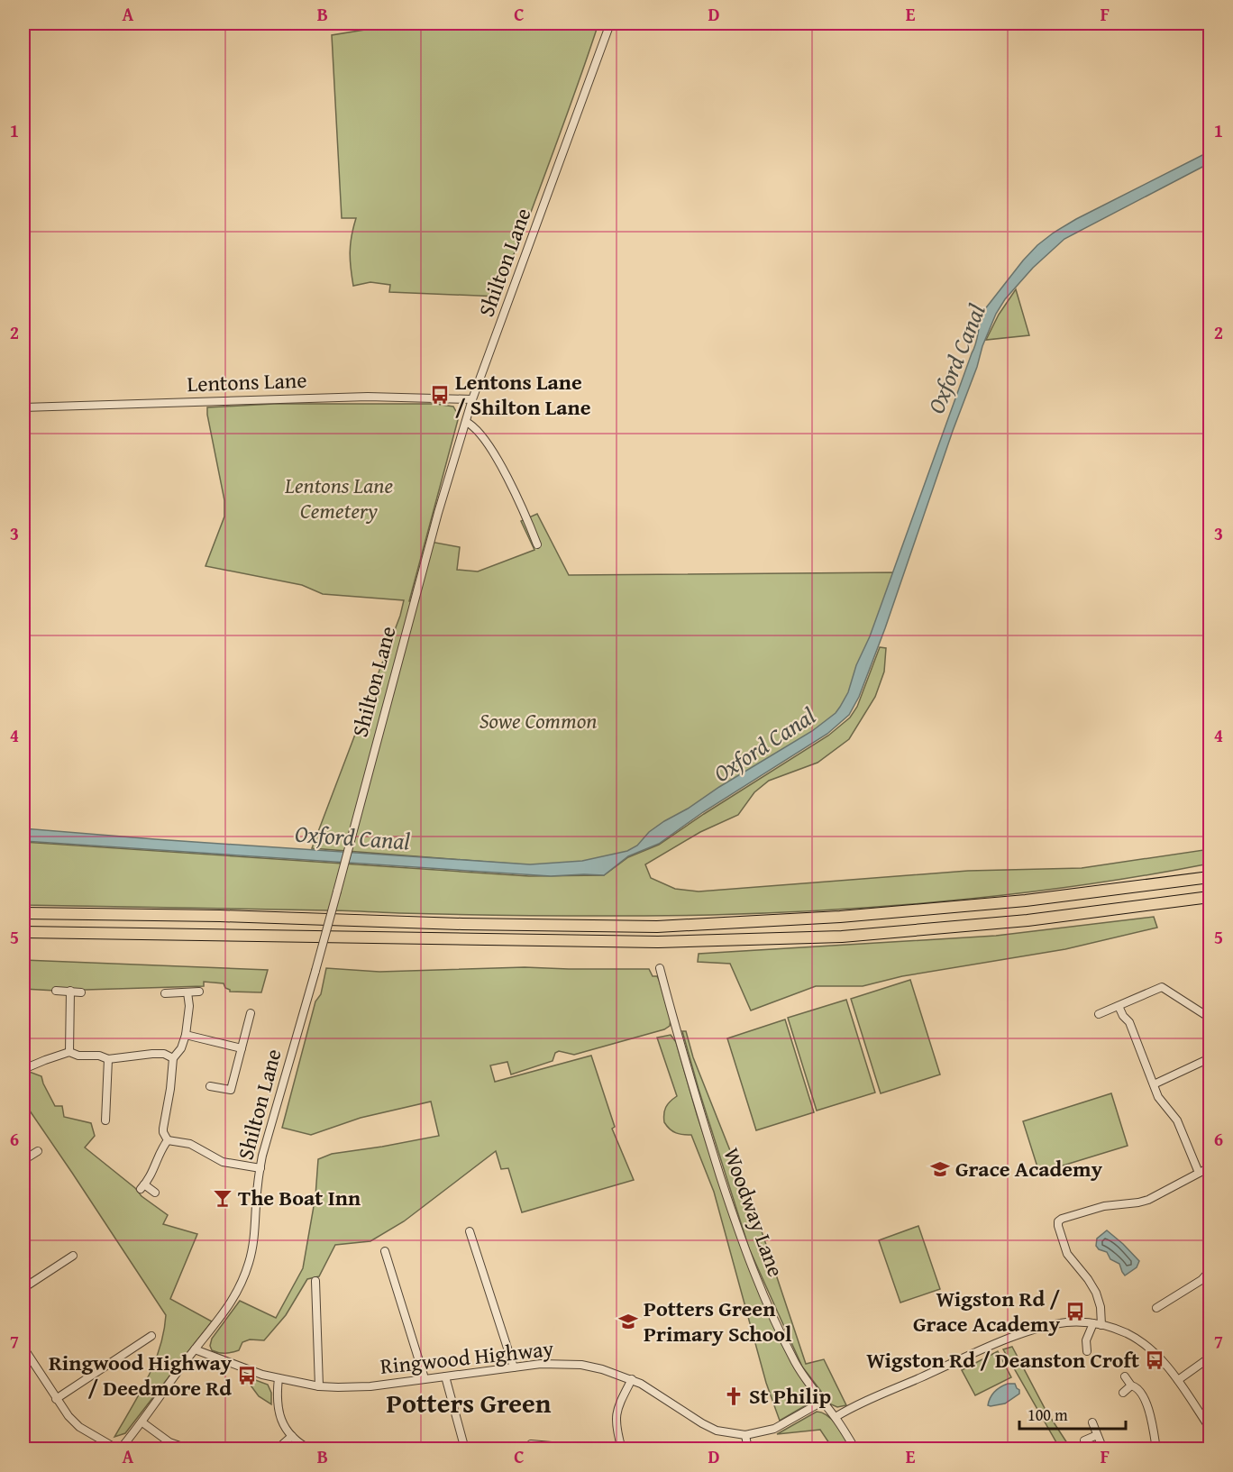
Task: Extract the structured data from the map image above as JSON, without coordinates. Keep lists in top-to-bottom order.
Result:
{
  "streets": {
    "street": [
      "Shilton Lane",
      "Lentons Lane",
      "Woodway Lane",
      "Ringwood Highway"
    ]
  },
  "crossings": [
    ["Shilton Lane", "Lentons Lane"],
    ["Shilton Lane", "Ringwood Highway"],
    ["Woodway Lane", "Ringwood Highway"]
  ],
  "districts": ["Potters Green"],
  "water": ["Oxford Canal"],
  "parks": ["Lentons Lane Cemetery", "Sowe Common"],
  "places": {
    "bus stop": [
      "Lentons Lane / Shilton Lane",
      "Wigston Rd / Grace Academy",
      "Wigston Rd / Deanston Croft",
      "Ringwood Highway / Deedmore Rd"
    ],
    "school or university": ["Grace Academy", "Potters Green Primary School"],
    "bar": ["The Boat Inn"],
    "church": ["St Philip"]
  },
  "scale_bar": "100 m",
  "grid": {
    "columns": [
      "A",
      "B",
      "C",
      "D",
      "E",
      "F"
    ],
    "rows": [
      "1",
      "2",
      "3",
      "4",
      "5",
      "6",
      "7"
    ]
  }
}
